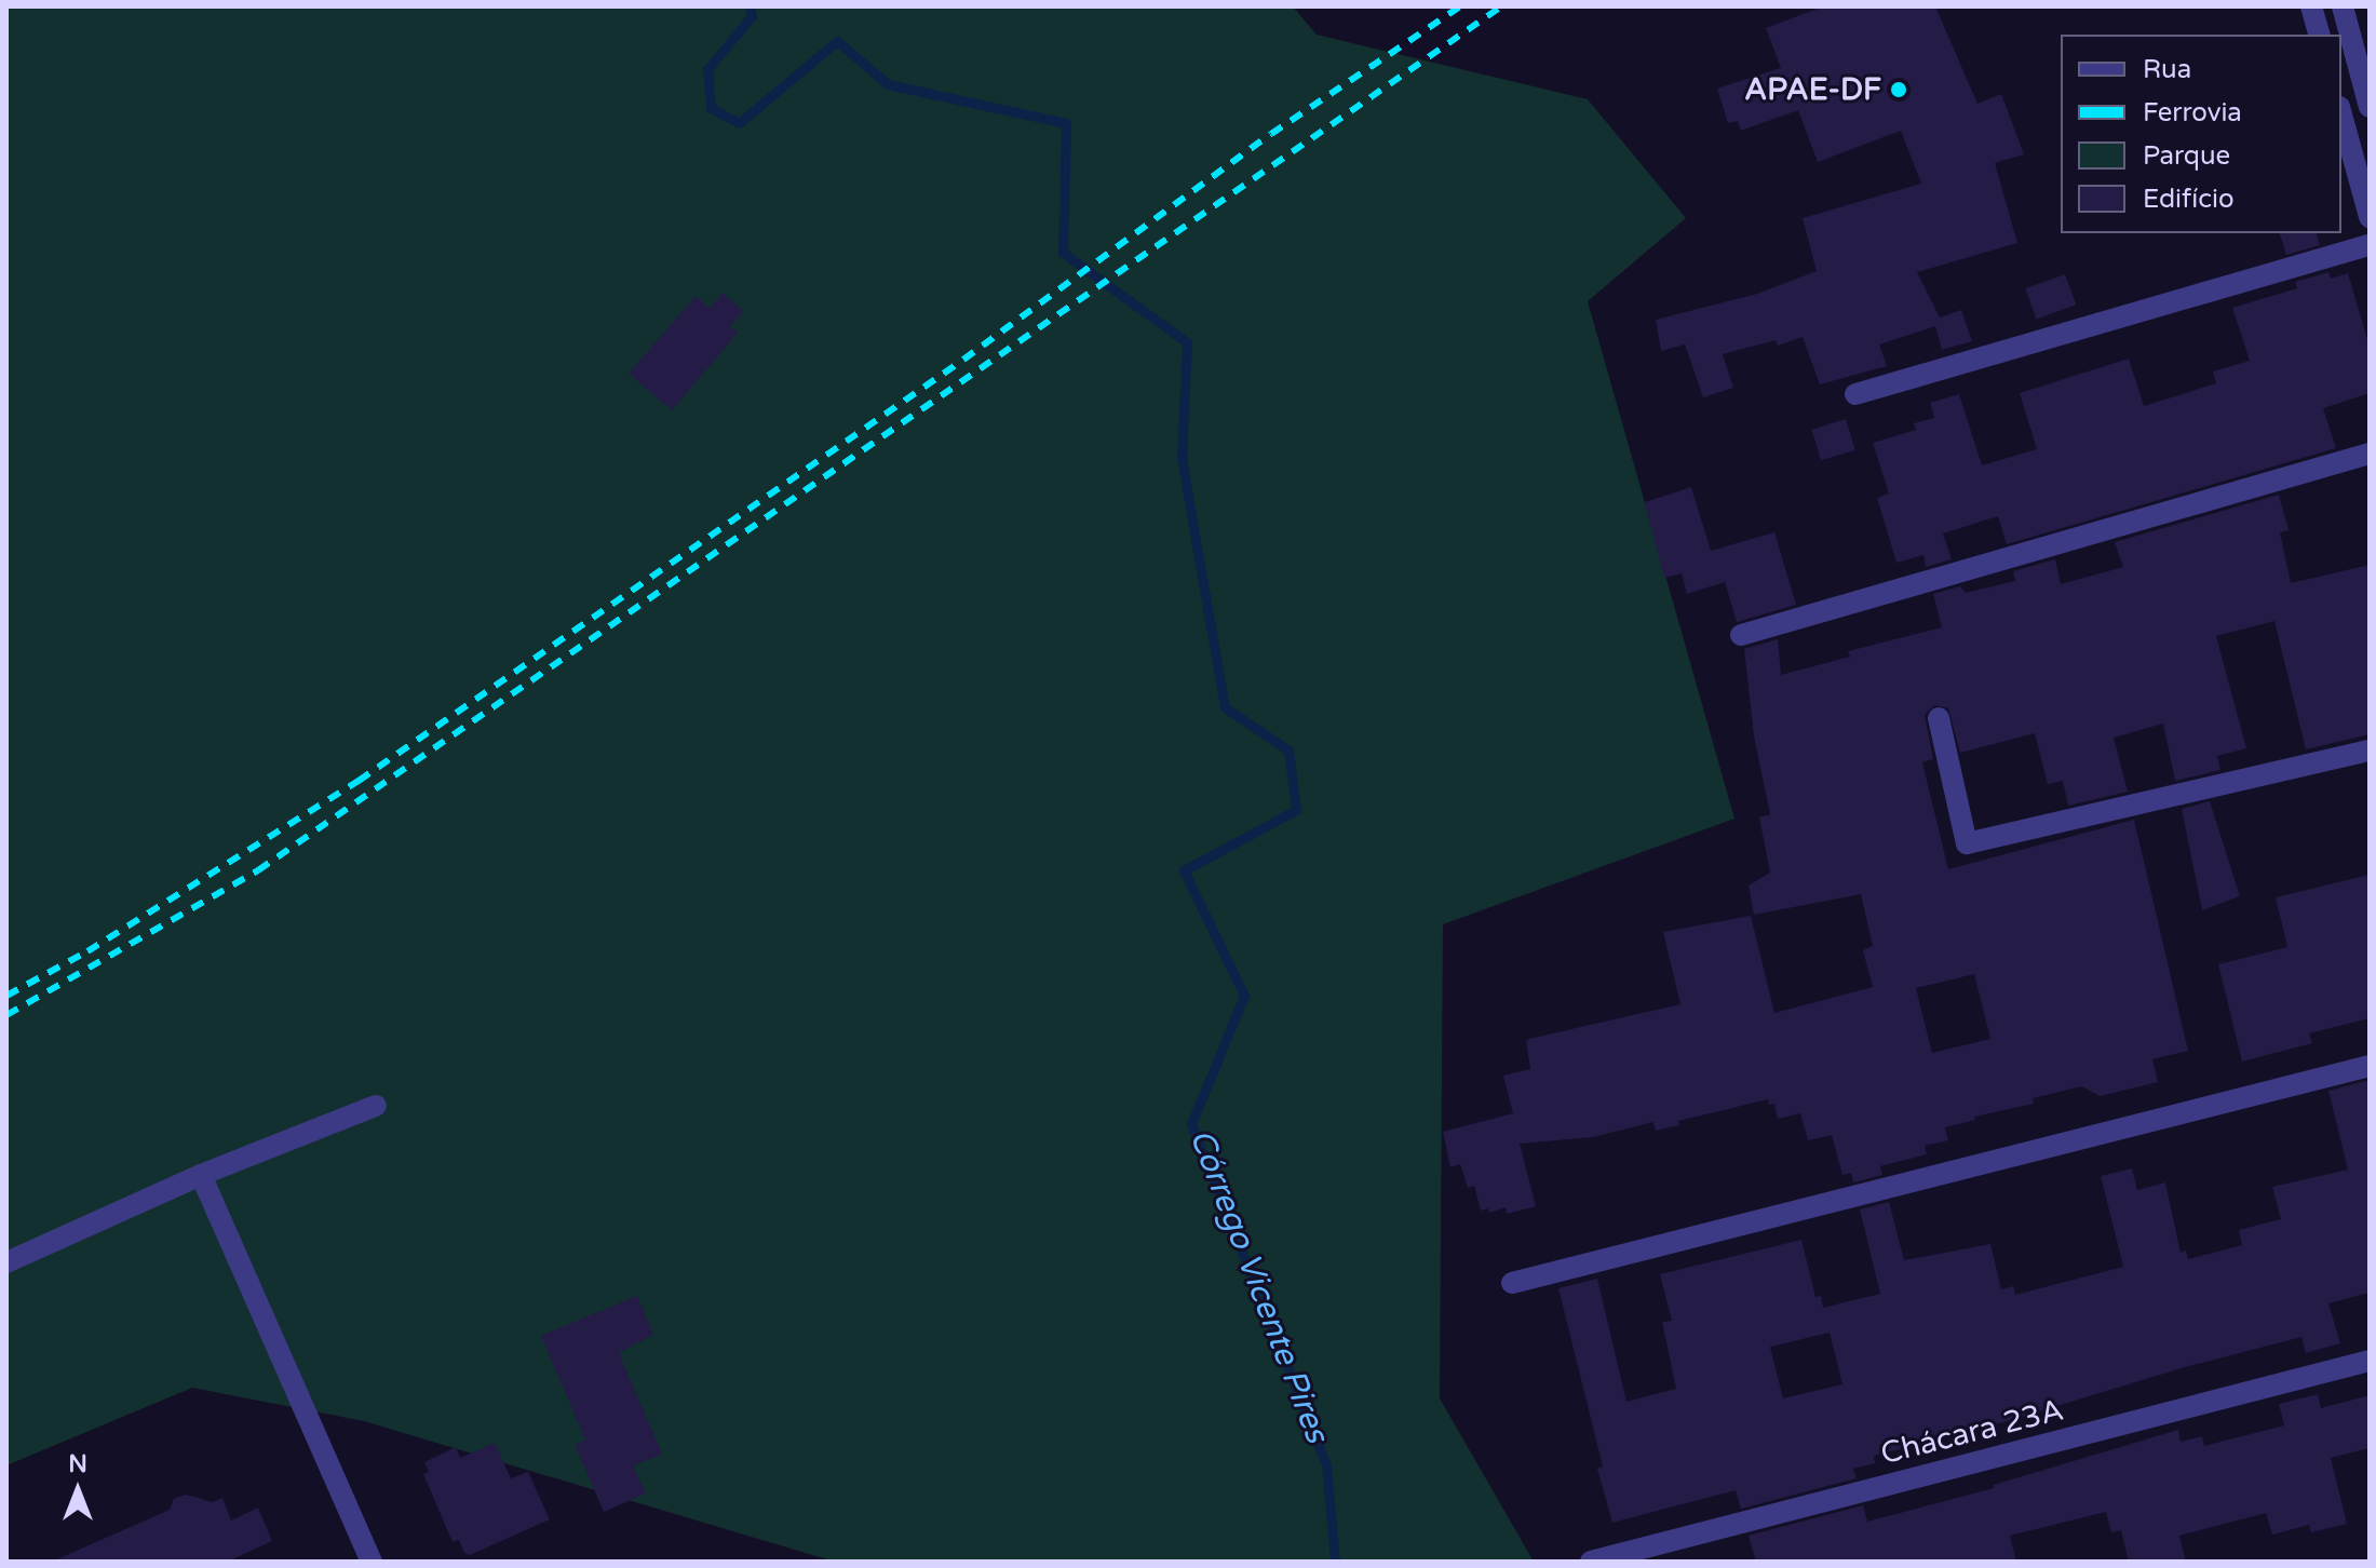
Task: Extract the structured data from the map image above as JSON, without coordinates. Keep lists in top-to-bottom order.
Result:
{
  "streets": {
    "street": ["Chácara 23A"]
  },
  "water": ["Córrego Vicente Pires"],
  "places": ["APAE-DF"],
  "legend": [
    "Rua",
    "Ferrovia",
    "Parque",
    "Edifício"
  ],
  "north": "top"
}
